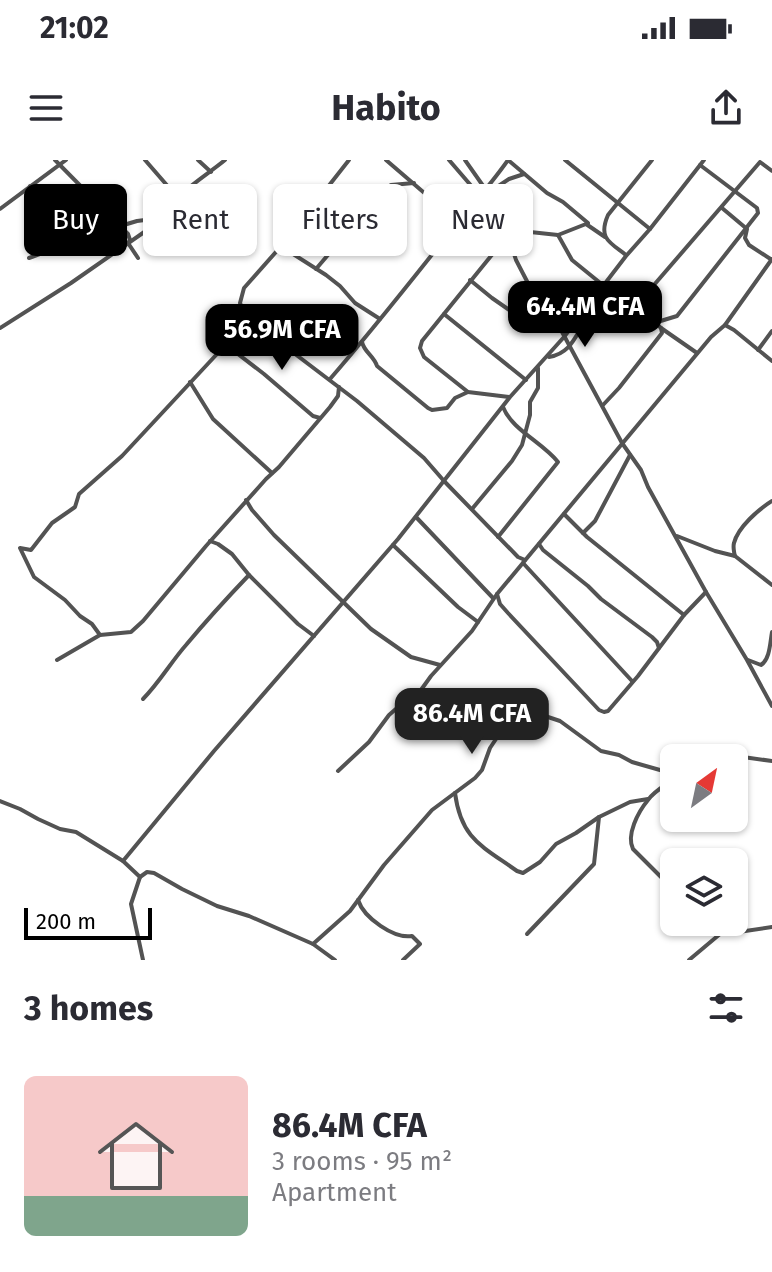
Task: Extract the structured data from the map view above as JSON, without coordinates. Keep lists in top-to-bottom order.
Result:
{
  "scale_bar": "200 m",
  "north": "top right",
  "page": {
    "status": "21:02",
    "header": "Habito",
    "chip": [
      "Buy",
      "Rent",
      "Filters",
      "New"
    ],
    "price": ["64.4M CFA", "56.9M CFA", "86.4M CFA"],
    "scale": "200 m",
    "heading": "3 homes",
    "list": [
      {
        "name": "86.4M CFA",
        "note": "3 rooms · 95 m² · Apartment"
      }
    ]
  }
}
